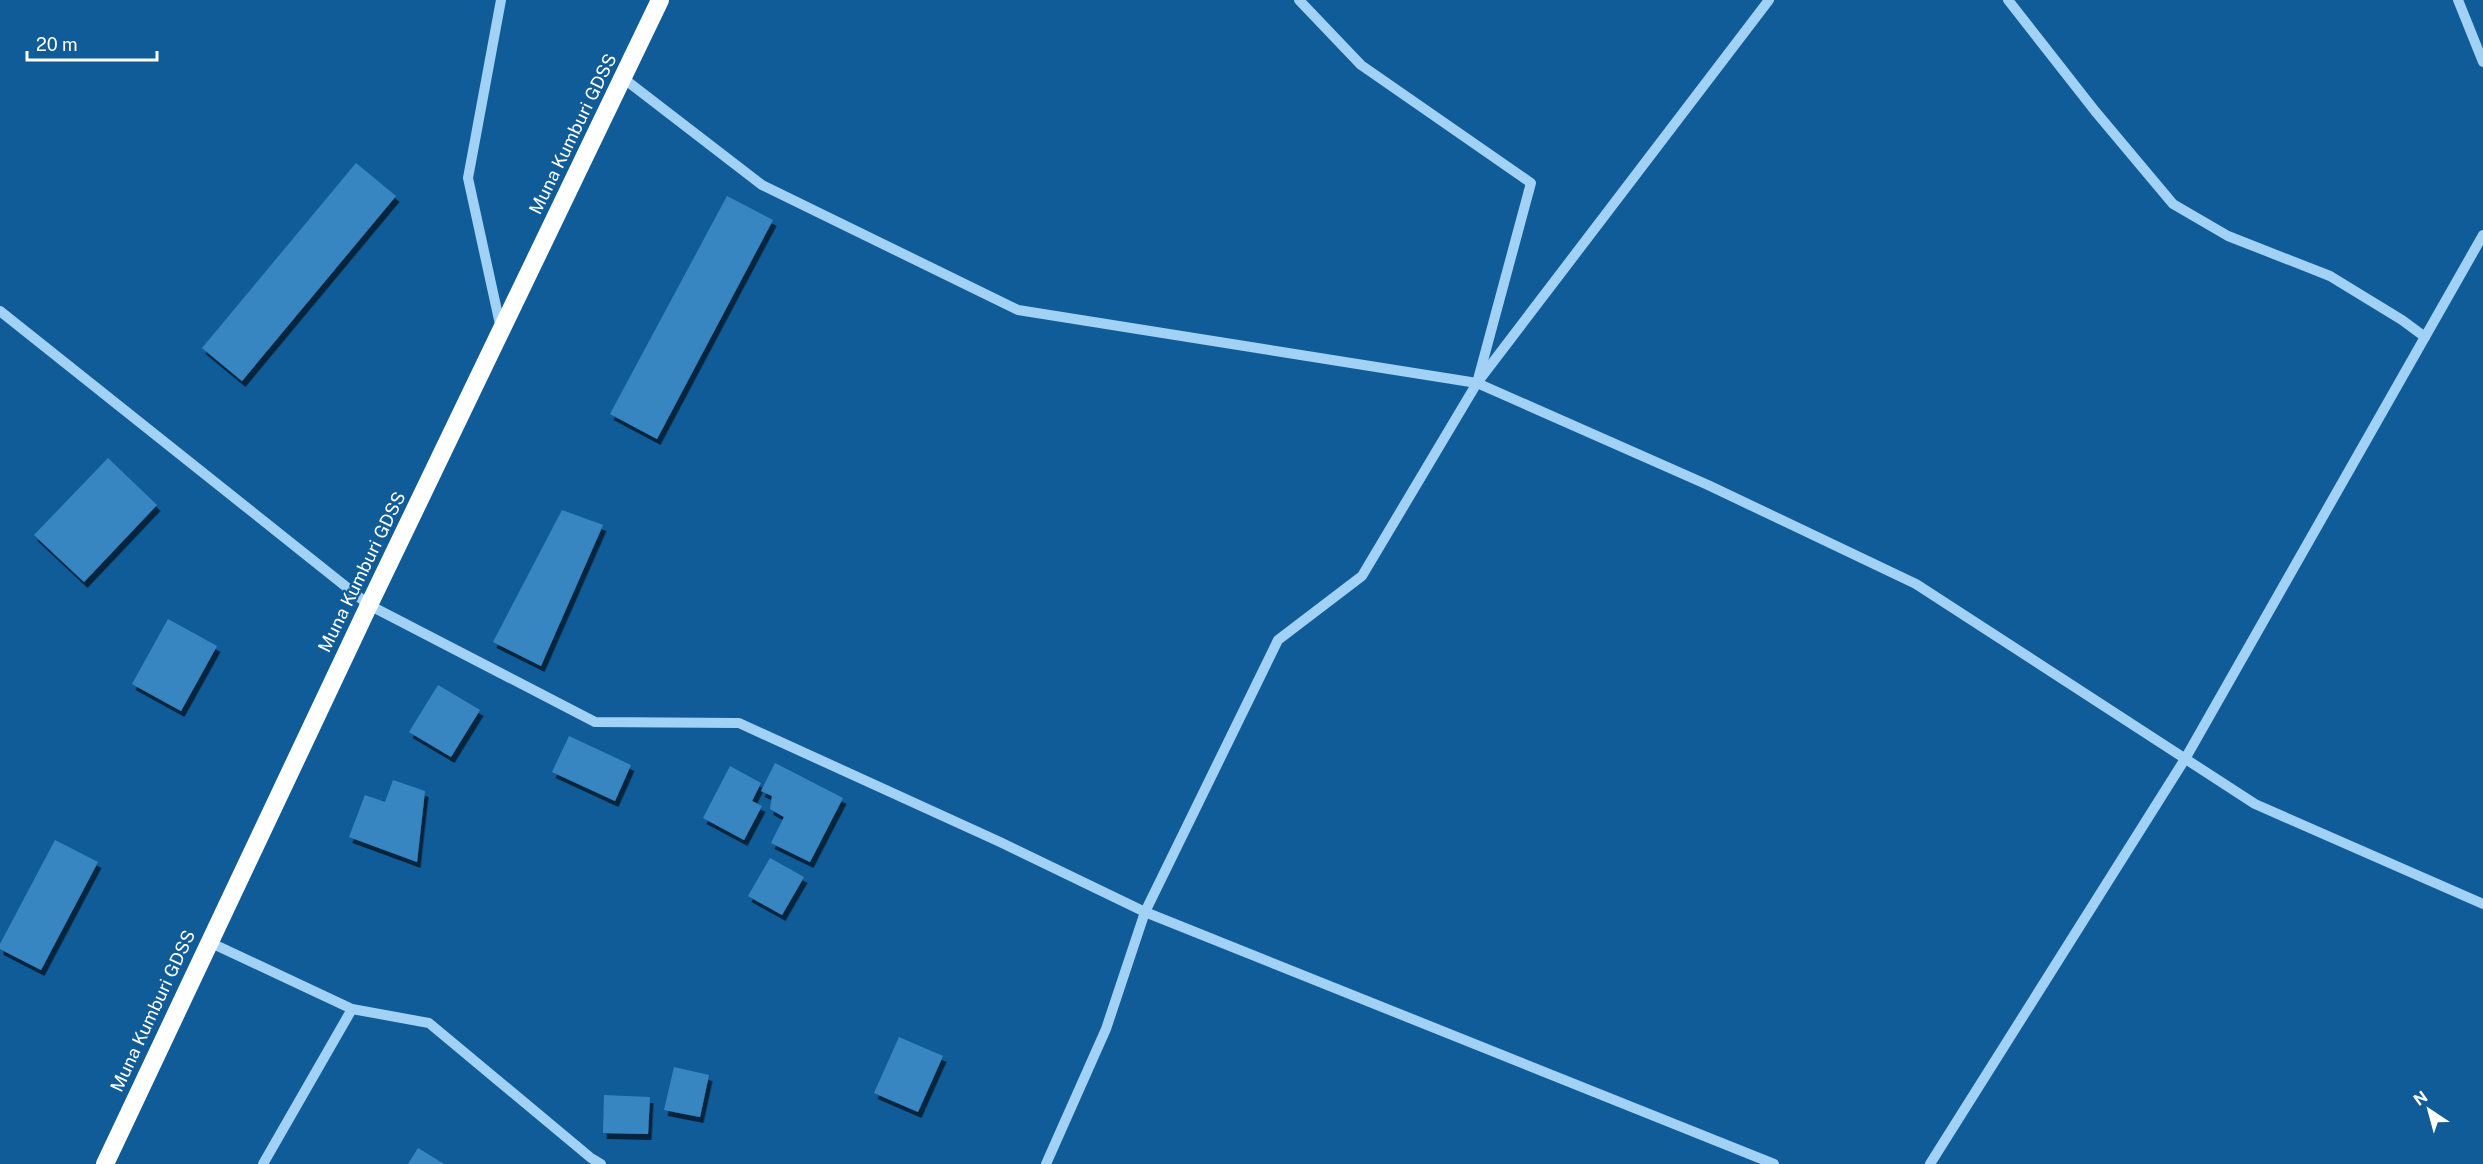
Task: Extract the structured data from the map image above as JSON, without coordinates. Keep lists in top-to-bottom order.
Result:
{
  "streets": {
    "highway": ["Muna Kumburi GDSS"]
  },
  "scale_bar": "20 m",
  "north": "top left"
}
